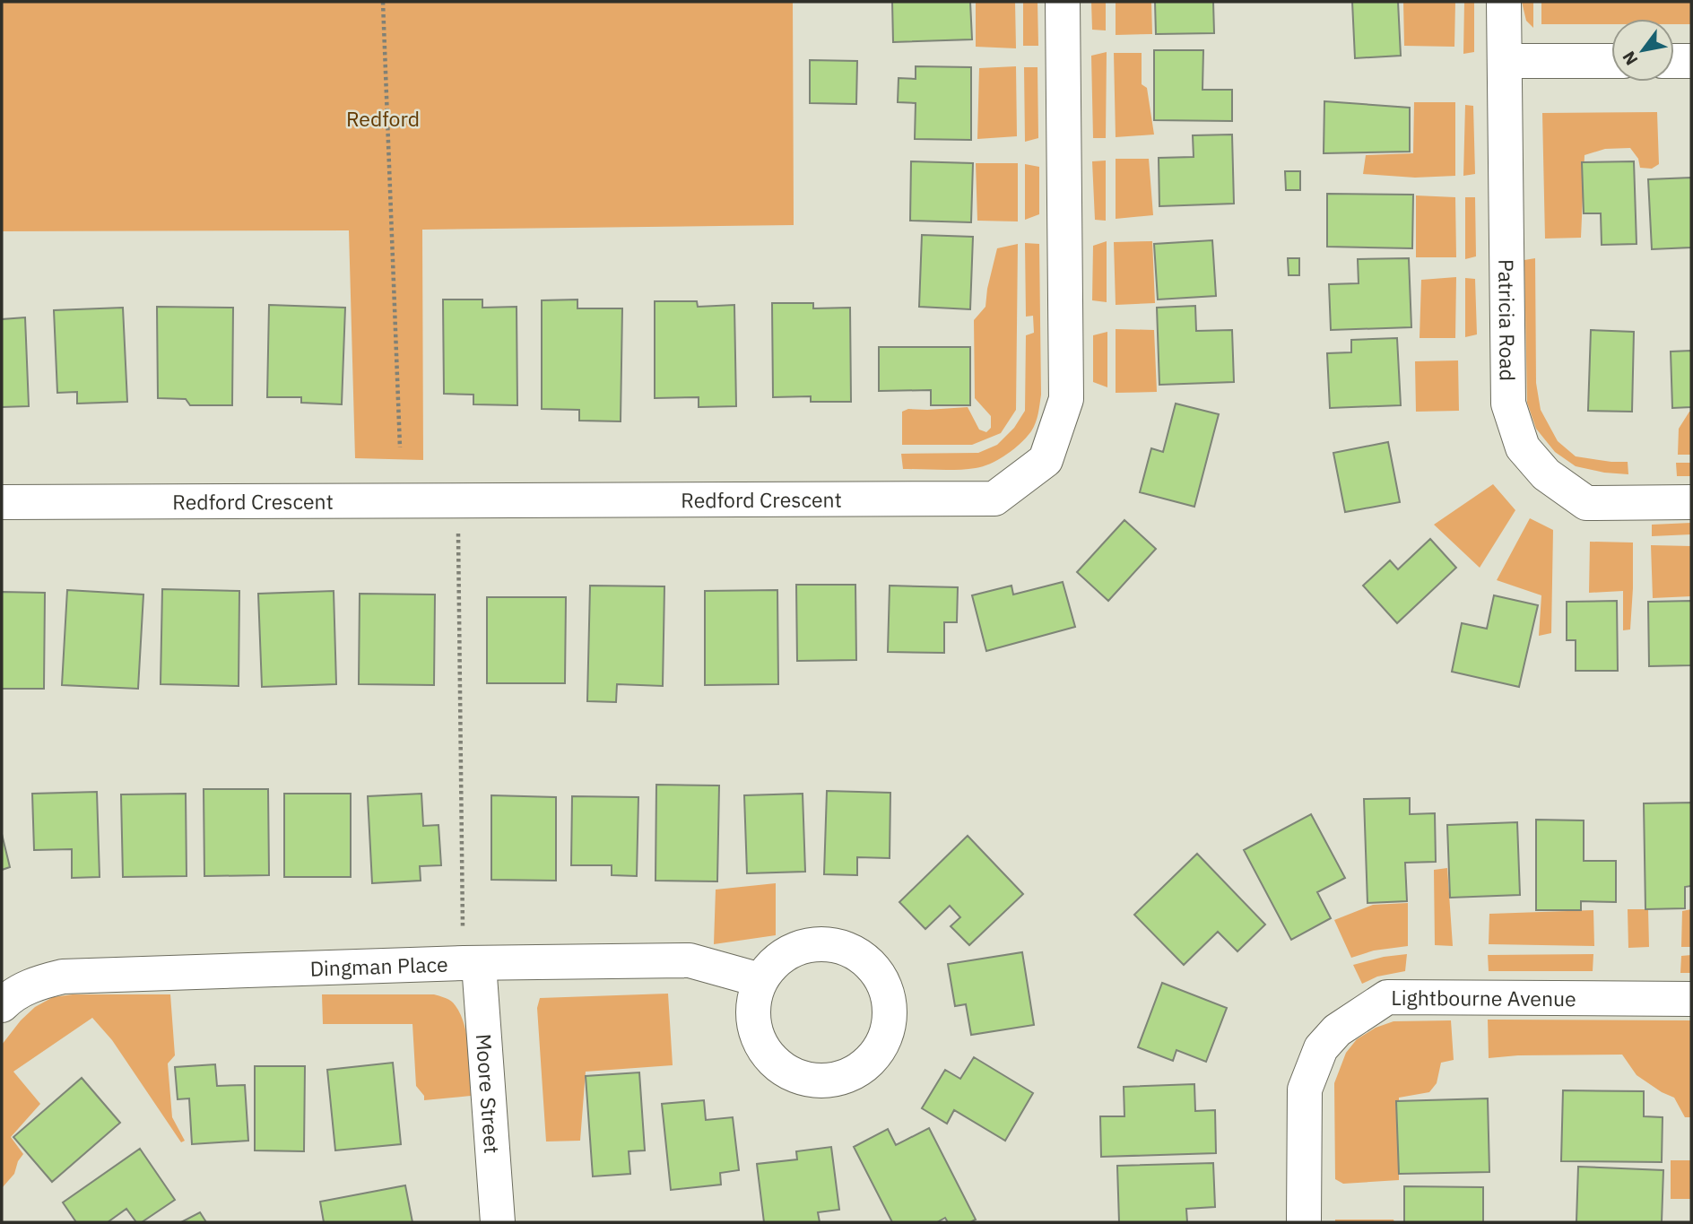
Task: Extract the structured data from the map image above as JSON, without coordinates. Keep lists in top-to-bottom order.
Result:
{
  "streets": {
    "street": [
      "Patricia Road",
      "Redford Crescent",
      "Dingman Place",
      "Lightbourne Avenue",
      "Moore Street"
    ]
  },
  "crossings": [
    ["Dingman Place", "Moore Street"]
  ],
  "parks": ["Redford"],
  "north": "bottom left"
}
